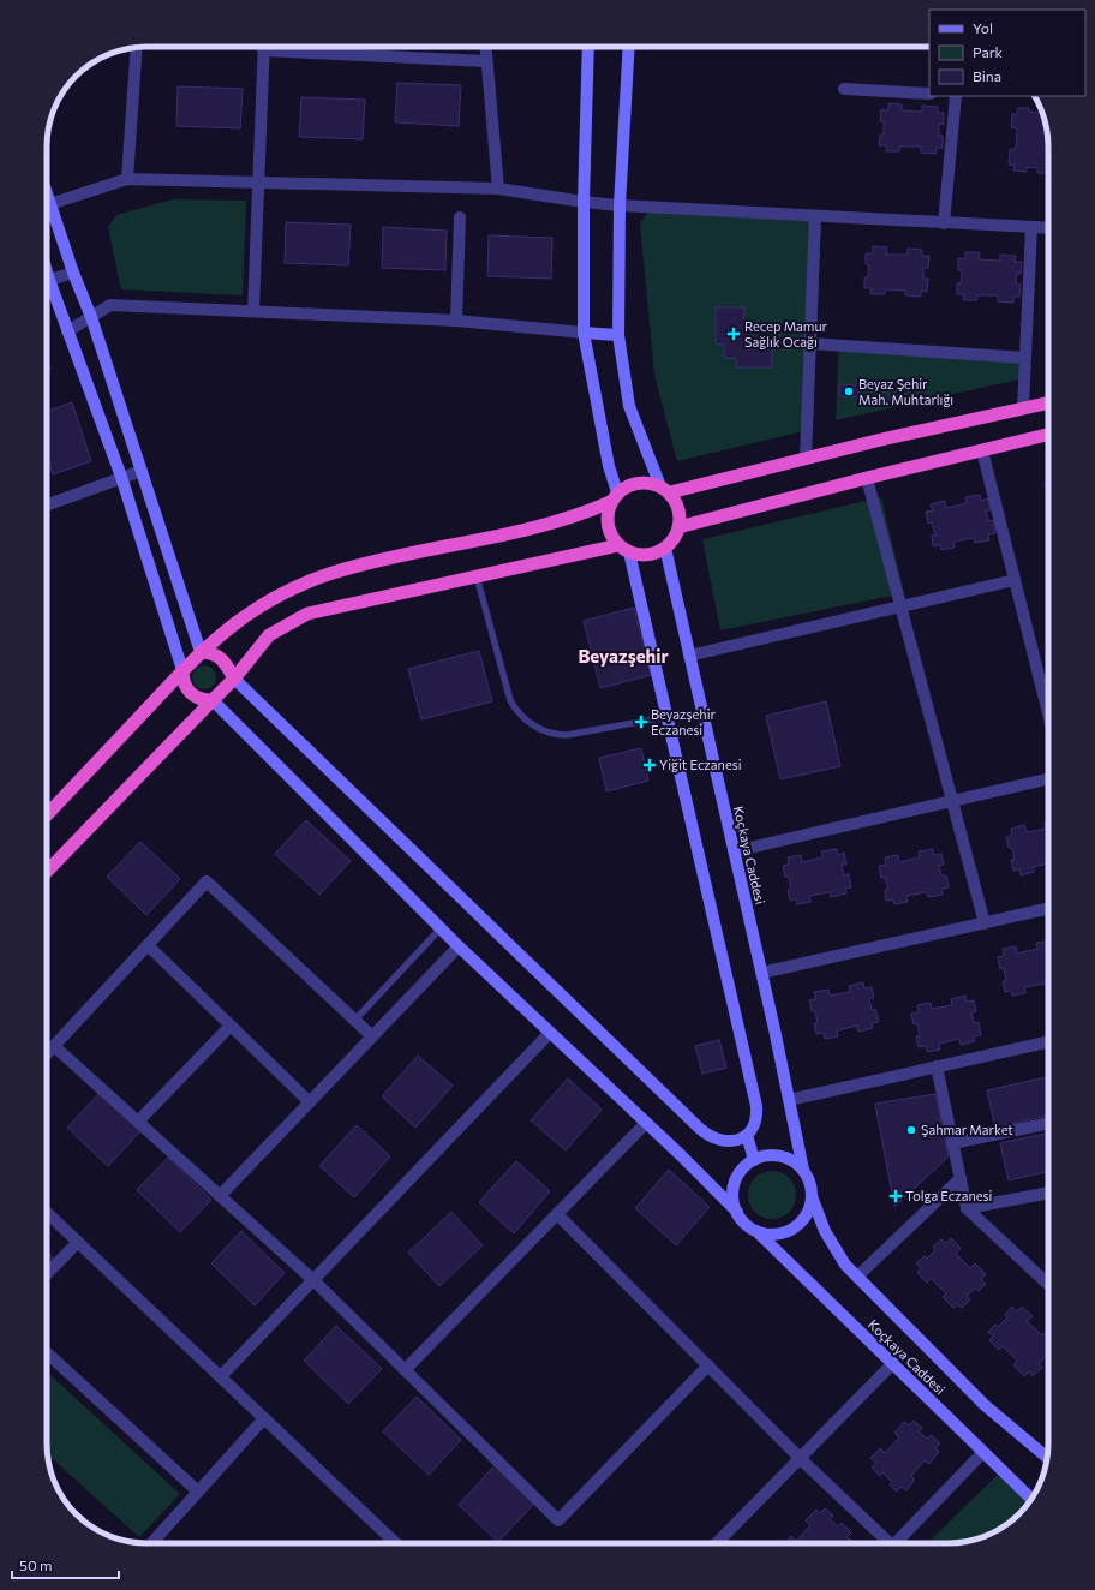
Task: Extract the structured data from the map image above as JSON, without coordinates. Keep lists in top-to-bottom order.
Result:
{
  "streets": {
    "main road": ["Koçkaya Caddesi"]
  },
  "districts": ["Beyazşehir"],
  "places": {
    "health": [
      "Recep Mamur Sağlık Ocağı",
      "Beyazşehir Eczanesi",
      "Yiğit Eczanesi",
      "Tolga Eczanesi"
    ],
    "other": ["Beyaz Şehir Mah. Muhtarlığı", "Şahmar Market"]
  },
  "legend": ["Yol", "Park", "Bina"],
  "scale_bar": "50 m"
}
